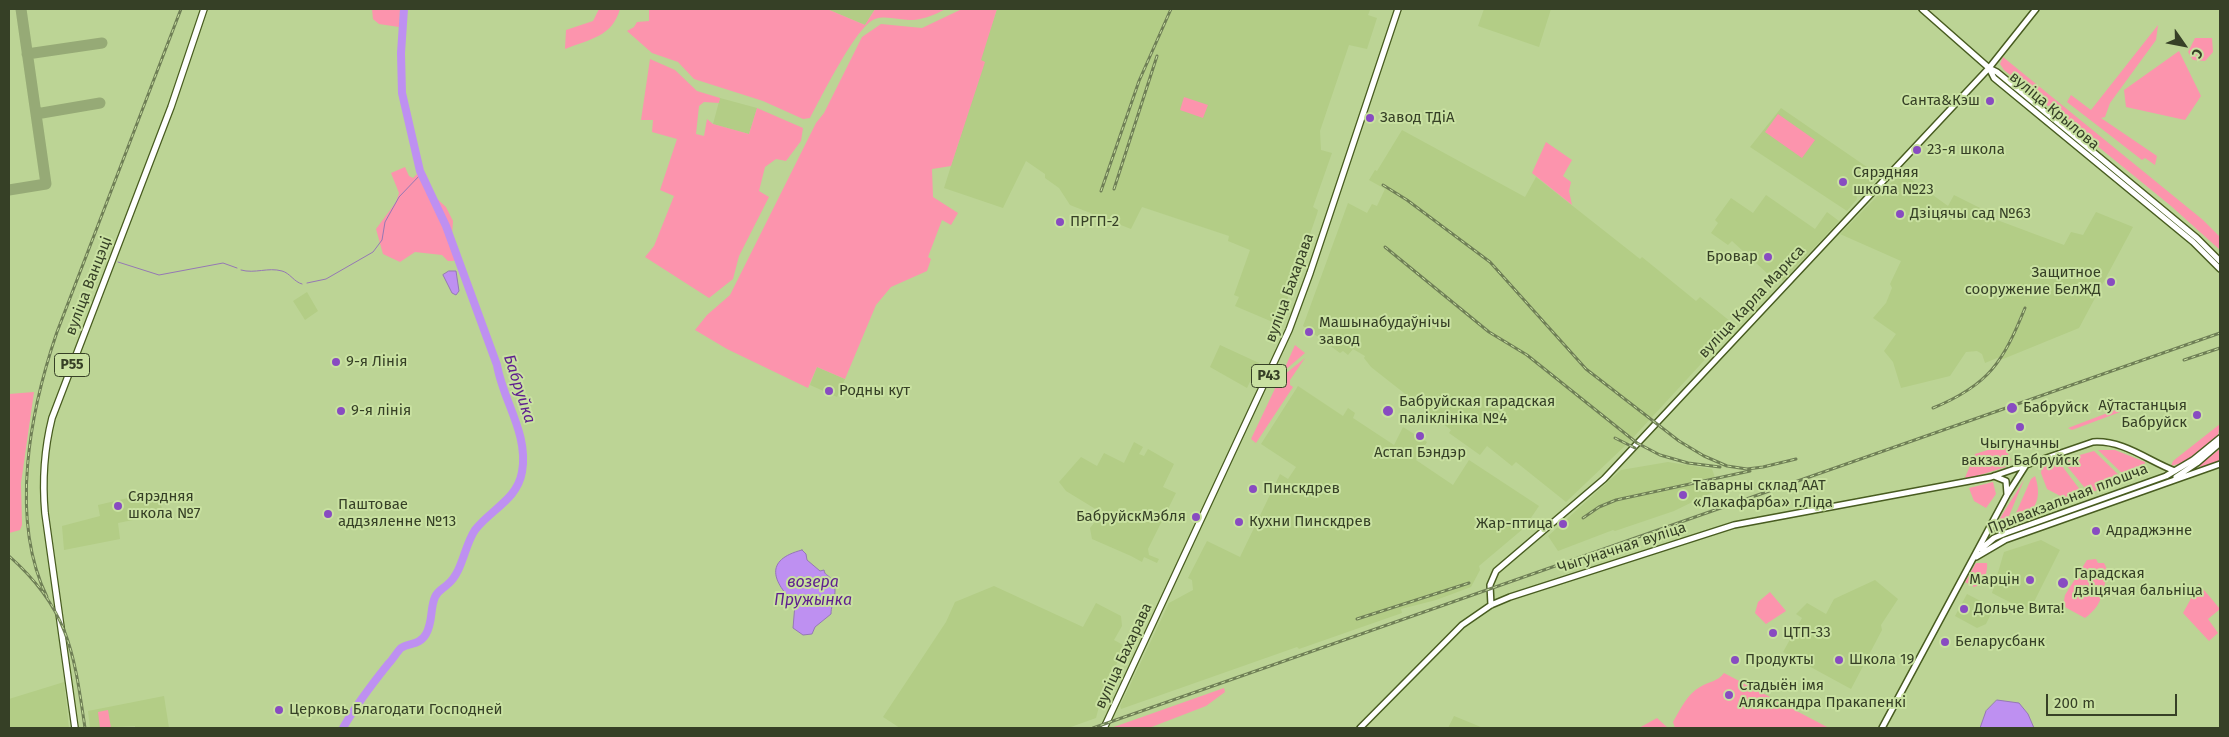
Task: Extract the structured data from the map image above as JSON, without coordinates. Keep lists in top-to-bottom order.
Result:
{
  "streets": {
    "main road": [
      "вуліца Крылова",
      "вуліца Ванцэці",
      "вуліца Бахарава",
      "вуліца Карла Маркса",
      "Р55",
      "Р43",
      "Прывакзальная плошча",
      "Чыгуначная вуліца"
    ]
  },
  "crossings": [
    ["вуліца Крылова", "вуліца Карла Маркса"],
    ["вуліца Карла Маркса", "Чыгуначная вуліца"],
    ["Прывакзальная плошча", "Чыгуначная вуліца"]
  ],
  "water": ["Бабруйка", "возера Пружынка"],
  "places": [
    "Санта&Кэш",
    "Завод ТДіА",
    "23-я школа",
    "Сярэдняя школа №23",
    "Дзіцячы сад №63",
    "ПРГП-2",
    "Бровар",
    "Защитное сооружение БелЖД",
    "Машынабудаўнічы завод",
    "9-я Лінія",
    "Родны кут",
    "Бабруйск",
    "9-я лінія",
    "Бабруйская гарадская паліклініка №4",
    "Аўтастанцыя Бабруйск",
    "Чыгуначны вакзал Бабруйск",
    "Астап Бэндэр",
    "Пинскдрев",
    "Таварны склад ААТ «Лакафарба» г.Ліда",
    "Сярэдняя школа №7",
    "Паштовае аддзяленне №13",
    "БабруйскМэбля",
    "Кухни Пинскдрев",
    "Жар-птица",
    "Адраджэнне",
    "Марцін",
    "Гарадская дзіцячая бальніца",
    "Дольче Вита!",
    "ЦТП-33",
    "Беларусбанк",
    "Продукты",
    "Школа 19",
    "Стадыён імя Аляксандра Пракапенкі",
    "Церковь Благодати Господней"
  ],
  "scale_bar": "200 m",
  "north": "bottom right"
}
